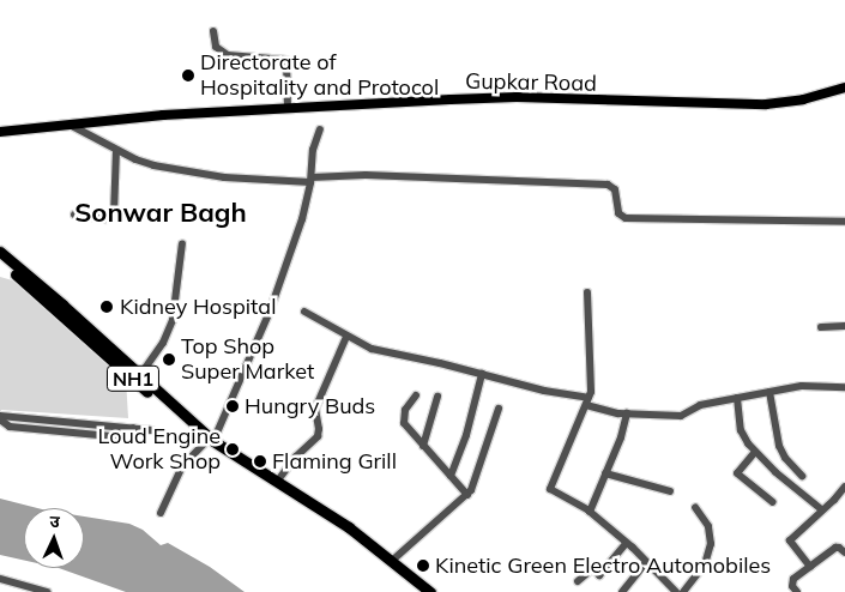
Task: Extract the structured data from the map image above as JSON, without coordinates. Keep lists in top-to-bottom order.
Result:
{
  "streets": {
    "highway": ["NH1"],
    "main road": ["Gupkar Road"]
  },
  "districts": ["Sonwar Bagh"],
  "places": [
    "Directorate of Hospitality and Protocol",
    "Kidney Hospital",
    "Top Shop Super Market",
    "Hungry Buds",
    "Loud Engine Work Shop",
    "Flaming Grill",
    "Kinetic Green Electro Automobiles"
  ],
  "north": "top"
}
